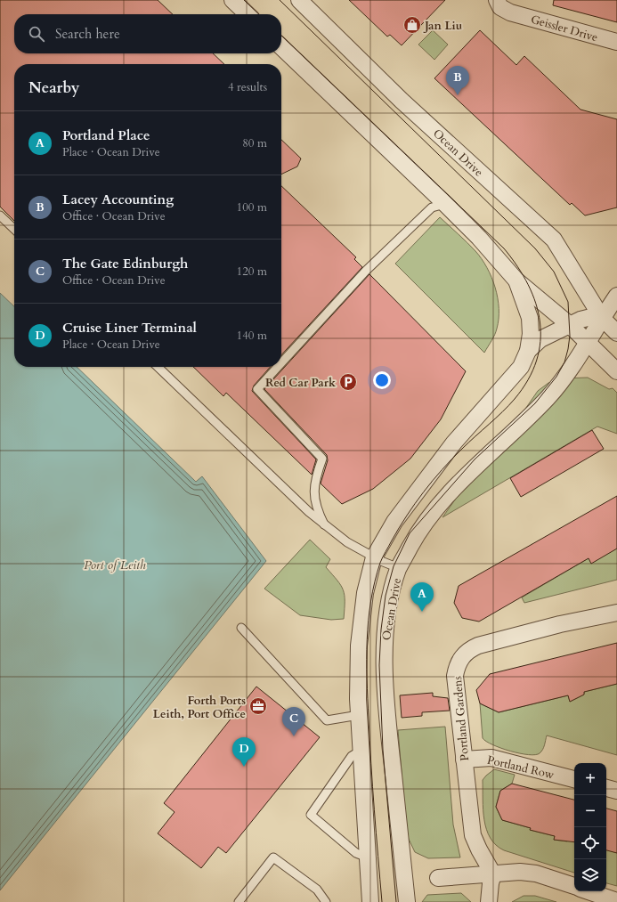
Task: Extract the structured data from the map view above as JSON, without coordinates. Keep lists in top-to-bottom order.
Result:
{
  "streets": {
    "street": [
      "Geissler Drive",
      "Ocean Drive",
      "Portland Gardens",
      "Portland Row"
    ]
  },
  "crossings": [
    ["Portland Gardens", "Portland Row"]
  ],
  "water": ["Port of Leith"],
  "places": {
    "shop": ["Jan Liu"],
    "parking": ["Red Car Park"],
    "office": ["Forth Ports Leith, Port Office"]
  },
  "page": {
    "search": "Search here",
    "heading": ["Nearby", "4 results"],
    "pins": [
      "B",
      "A",
      "C",
      "D"
    ],
    "list": [
      {
        "mark": "A",
        "name": "Portland Place",
        "note": "Place · Ocean Drive",
        "value": "80 m"
      },
      {
        "mark": "B",
        "name": "Lacey Accounting",
        "note": "Office · Ocean Drive",
        "value": "100 m"
      },
      {
        "mark": "C",
        "name": "The Gate Edinburgh",
        "note": "Office · Ocean Drive",
        "value": "120 m"
      },
      {
        "mark": "D",
        "name": "Cruise Liner Terminal",
        "note": "Place · Ocean Drive",
        "value": "140 m"
      }
    ],
    "map_buttons": ["+", "−"]
  }
}
